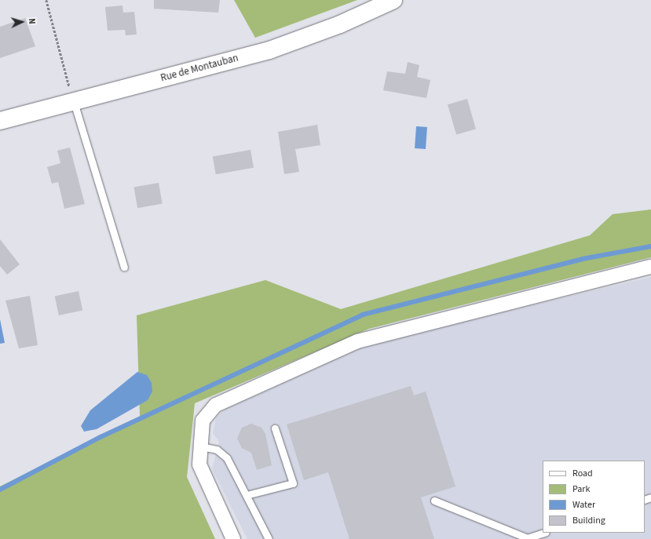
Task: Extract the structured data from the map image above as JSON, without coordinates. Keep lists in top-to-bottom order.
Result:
{
  "streets": {
    "street": ["Rue de Montauban"]
  },
  "legend": [
    "Road",
    "Park",
    "Water",
    "Building"
  ],
  "north": "right"
}
